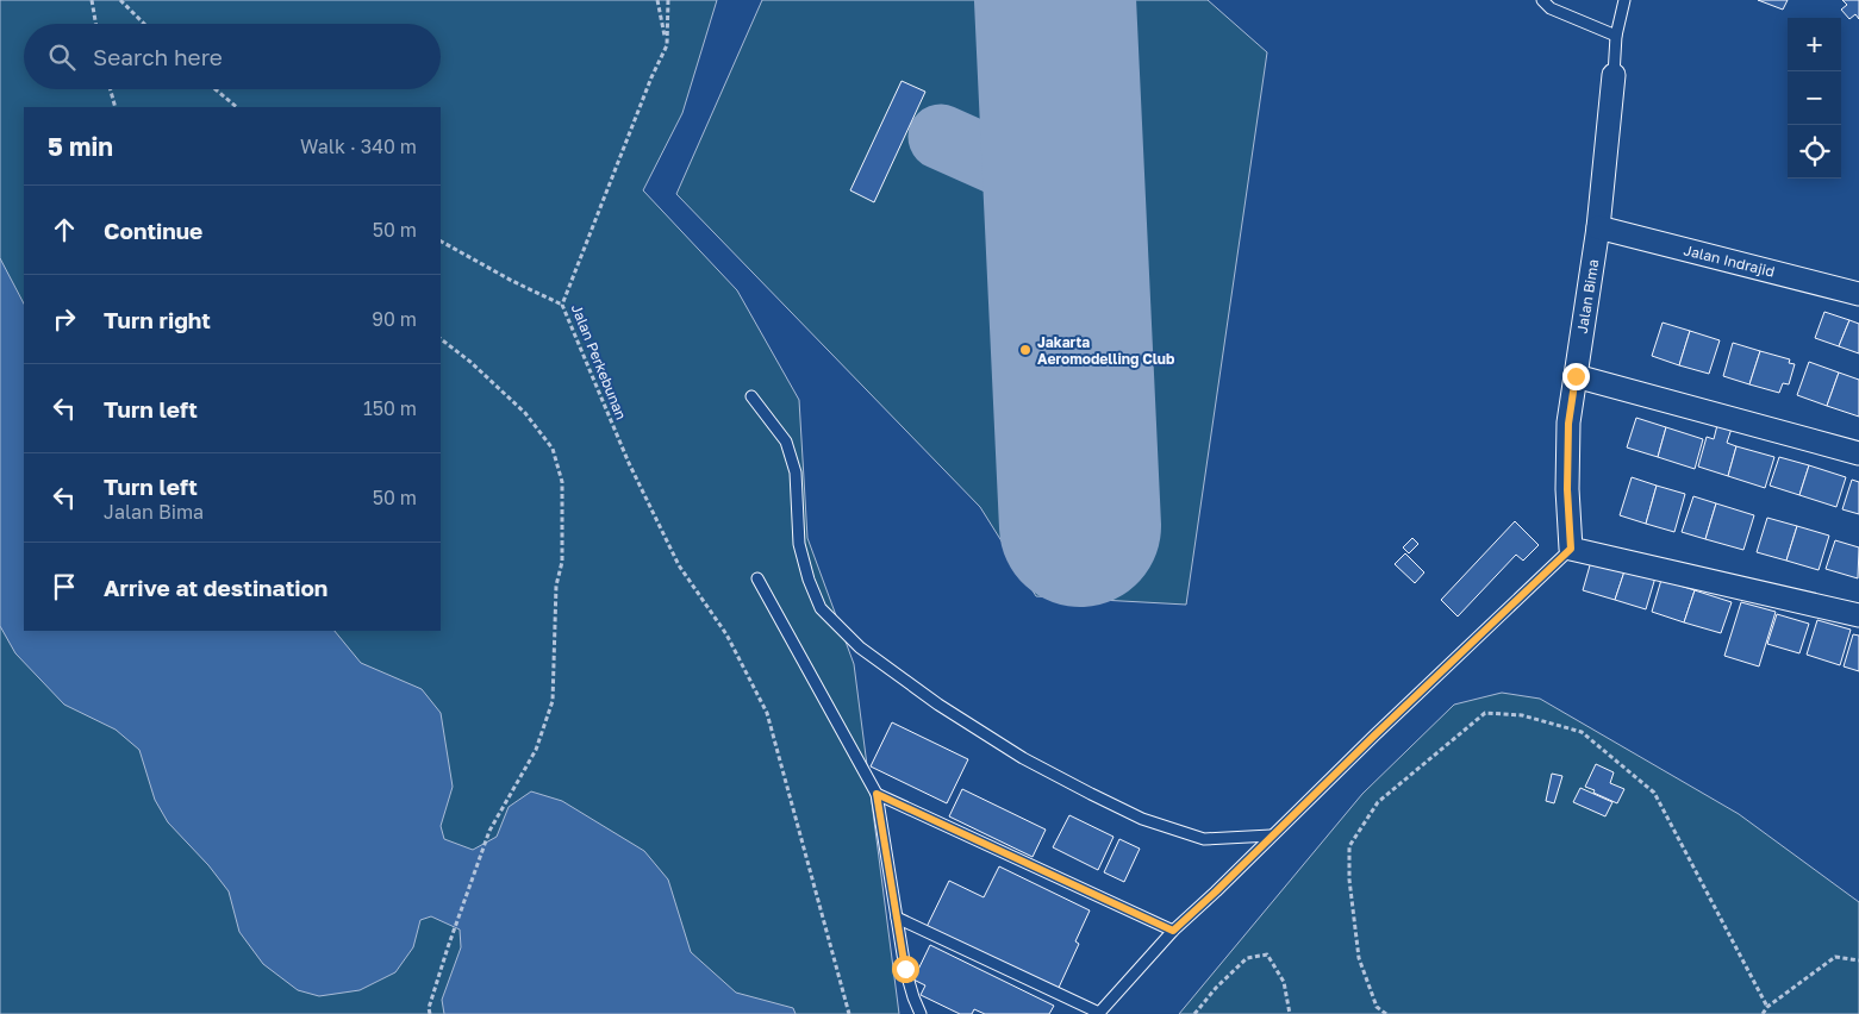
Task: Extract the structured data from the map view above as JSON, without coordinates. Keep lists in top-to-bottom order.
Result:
{
  "streets": {
    "street": ["Jalan Indrajid", "Jalan Bima"],
    "path": ["Jalan Perkebunan"]
  },
  "crossings": [
    ["Jalan Indrajid", "Jalan Bima"]
  ],
  "places": ["Jakarta Aeromodelling Club"],
  "page": {
    "map_buttons": ["+", "−"],
    "search": "Search here",
    "heading": ["5 min", "Walk · 340 m"],
    "list": [
      ["Continue", "50 m"],
      ["Turn right", "90 m"],
      ["Turn left", "150 m"],
      ["Turn left", "Jalan Bima", "50 m"],
      "Arrive at destination"
    ]
  }
}
